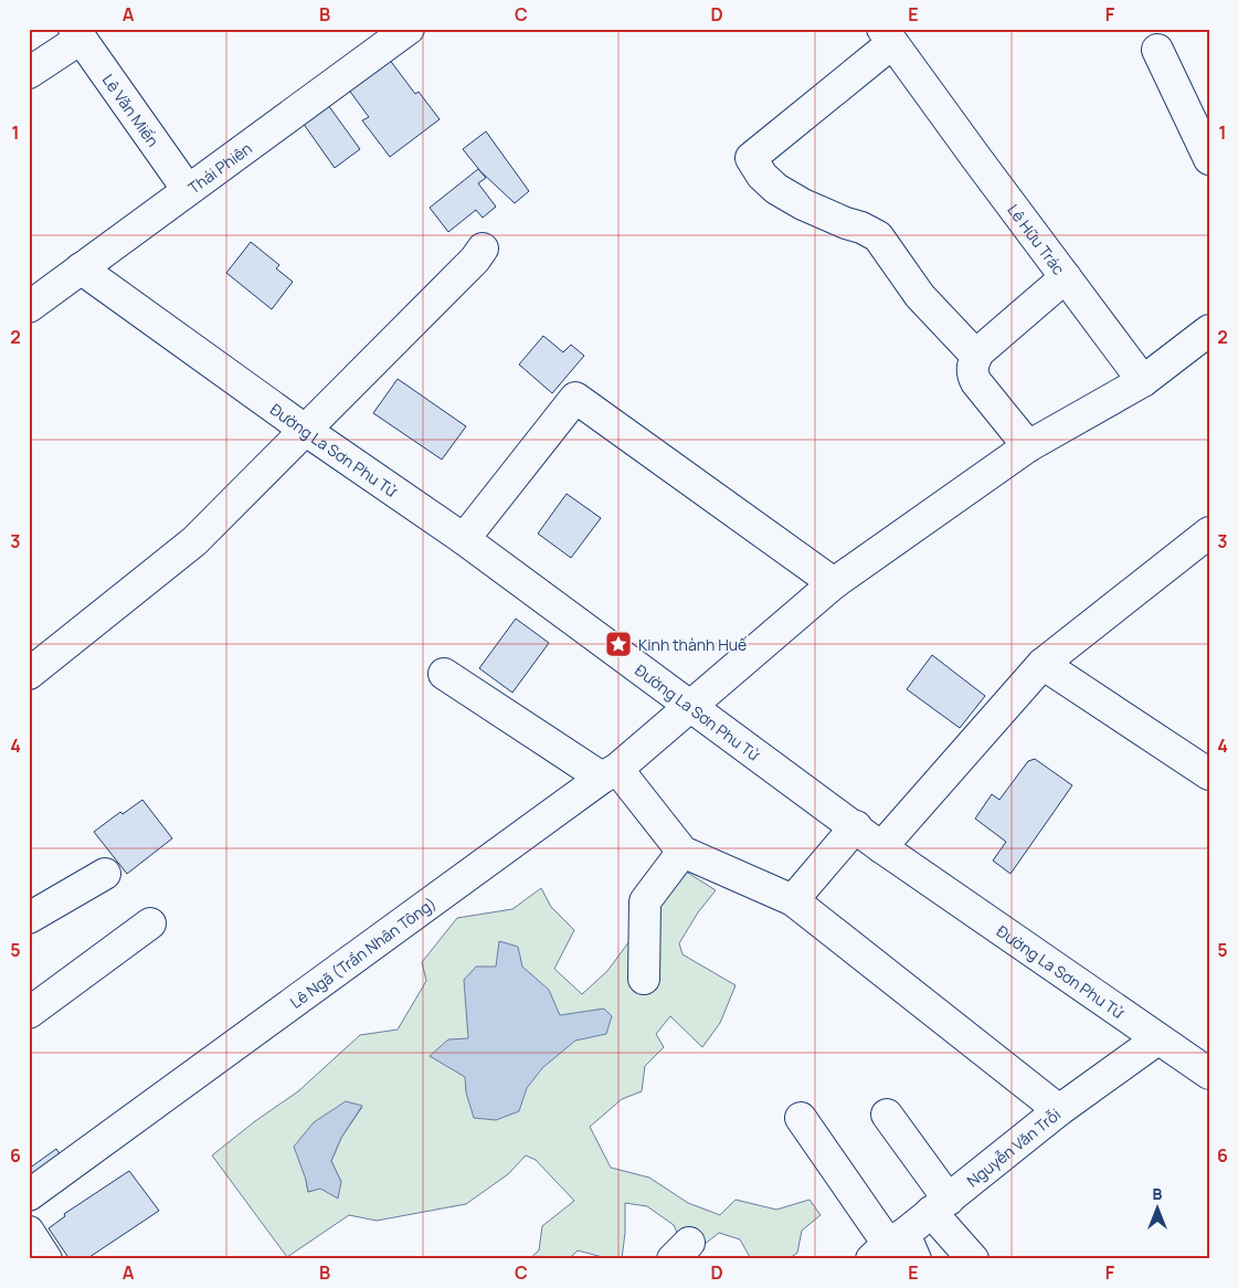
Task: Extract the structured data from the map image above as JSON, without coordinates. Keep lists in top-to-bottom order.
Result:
{
  "streets": {
    "street": [
      "Lê Văn Miến",
      "Thái Phiên",
      "Lê Hữu Trác",
      "Đường La Sơn Phu Tử",
      "Lê Ngã (Trần Nhân Tông)",
      "Nguyễn Văn Trỗi"
    ]
  },
  "crossings": [
    ["Lê Văn Miến", "Thái Phiên"],
    ["Thái Phiên", "Đường La Sơn Phu Tử"],
    ["Lê Hữu Trác", "Lê Ngã (Trần Nhân Tông)"],
    ["Đường La Sơn Phu Tử", "Lê Ngã (Trần Nhân Tông)"],
    ["Đường La Sơn Phu Tử", "Nguyễn Văn Trỗi"]
  ],
  "places": {
    "place": ["Kinh thành Huế"]
  },
  "north": "top",
  "grid": {
    "columns": [
      "A",
      "B",
      "C",
      "D",
      "E",
      "F"
    ],
    "rows": [
      "1",
      "2",
      "3",
      "4",
      "5",
      "6"
    ]
  }
}
